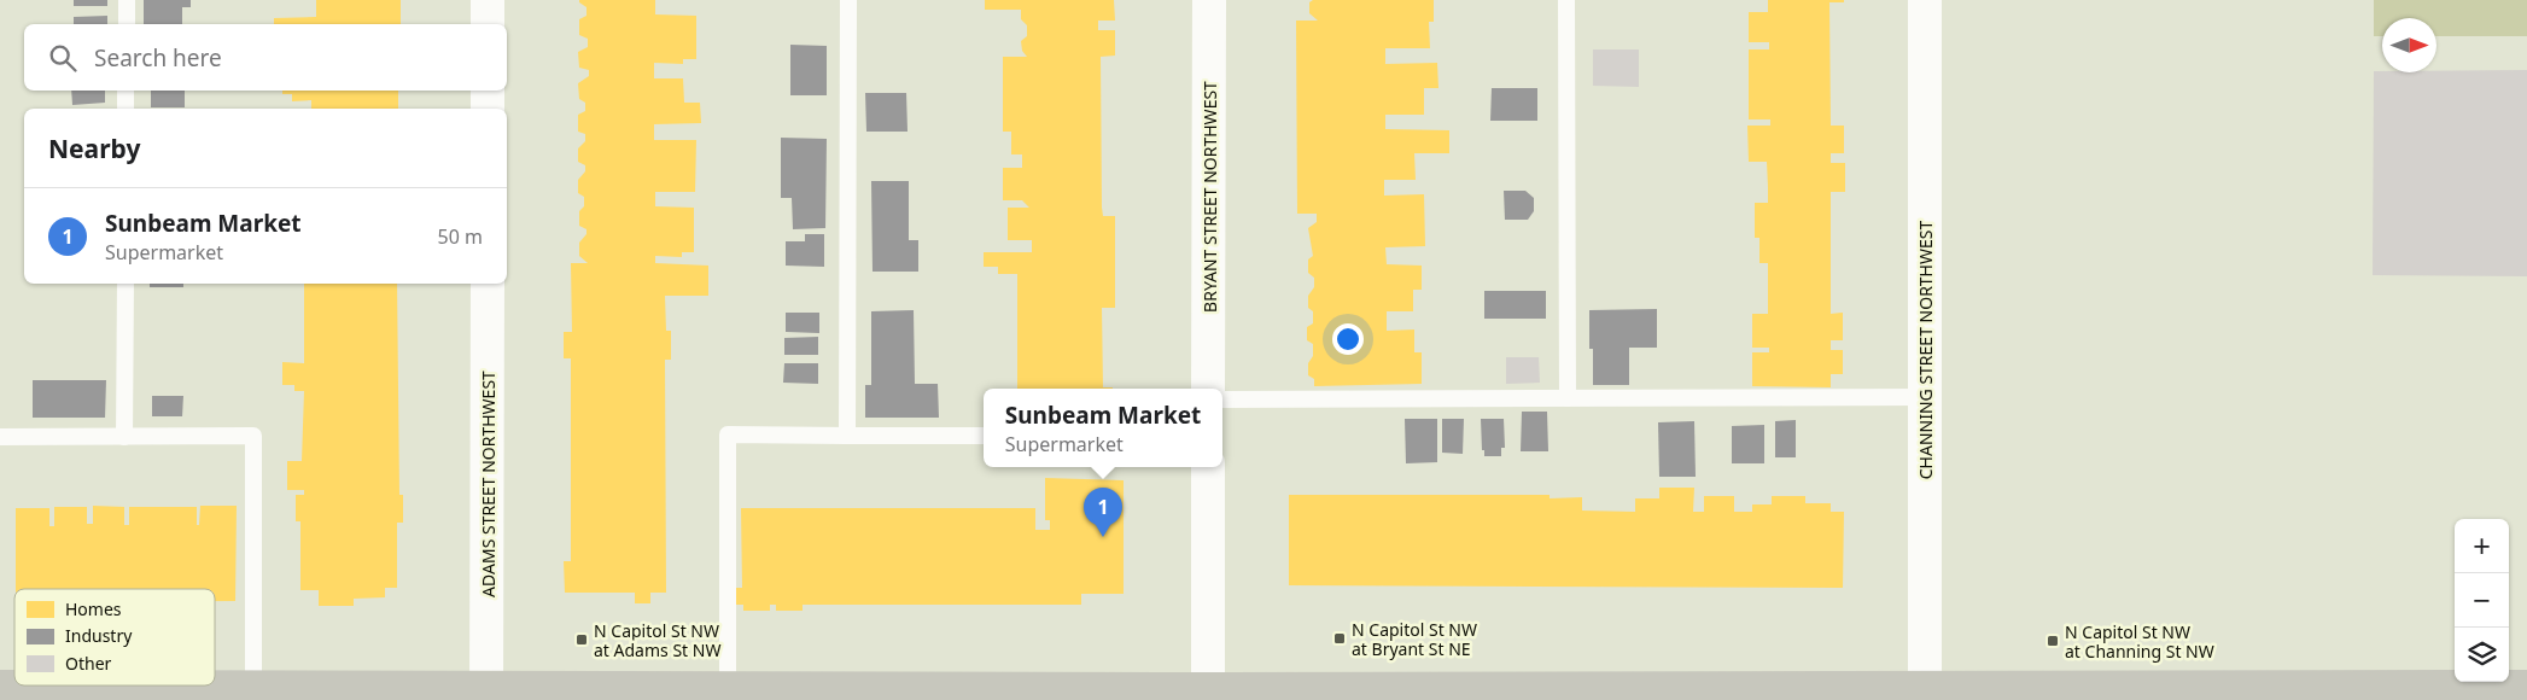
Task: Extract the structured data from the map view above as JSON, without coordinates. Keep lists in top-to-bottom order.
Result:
{
  "streets": {
    "street": ["BRYANT STREET NORTHWEST", "CHANNING STREET NORTHWEST", "ADAMS STREET NORTHWEST"]
  },
  "places": {
    "transit": ["N Capitol St NW at Bryant St NE", "N Capitol St NW at Adams St NW", "N Capitol St NW at Channing St NW"]
  },
  "legend": ["Homes", "Industry", "Other"],
  "north": "right",
  "page": {
    "search": "Search here",
    "heading": "Nearby",
    "list": [
      {
        "mark": "1",
        "name": "Sunbeam Market",
        "note": "Supermarket",
        "value": "50 m"
      }
    ],
    "popup": ["Sunbeam Market", "Supermarket"],
    "pins": "1",
    "map_buttons": ["+", "−"]
  }
}
